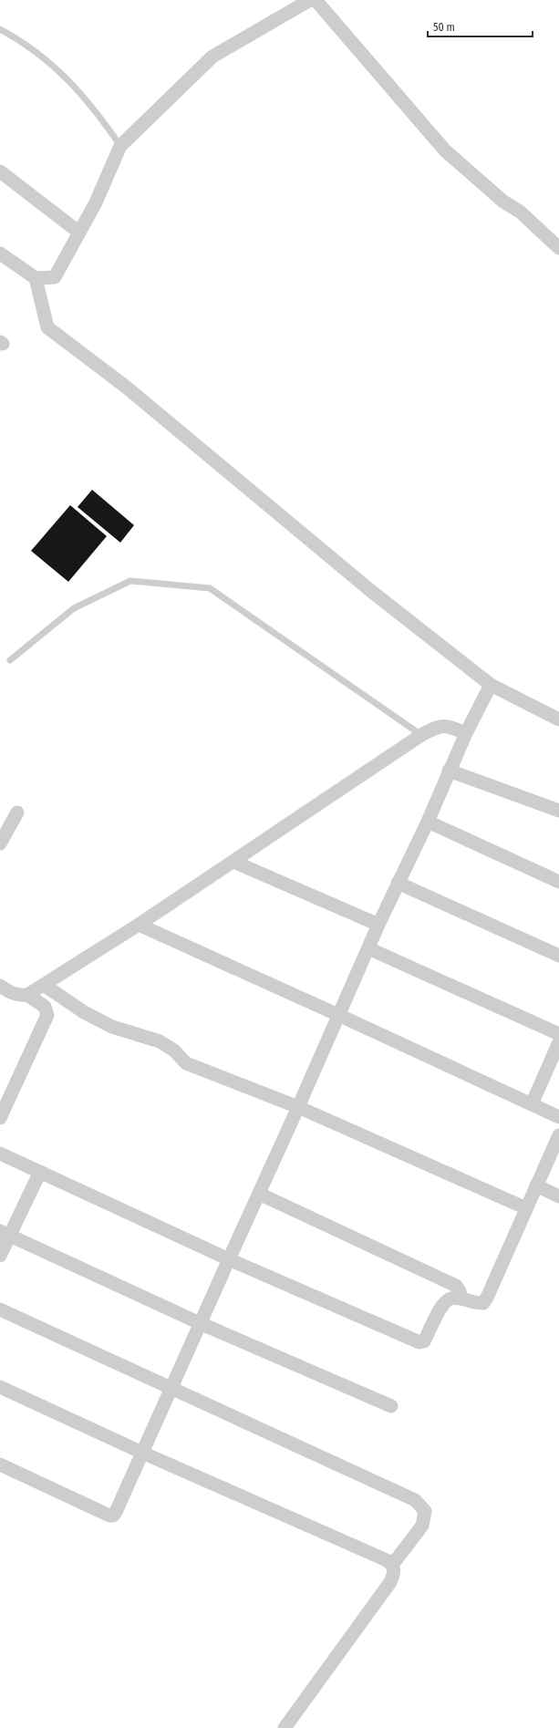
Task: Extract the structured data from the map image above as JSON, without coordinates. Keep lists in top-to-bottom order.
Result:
{
  "scale_bar": "50 m"
}
